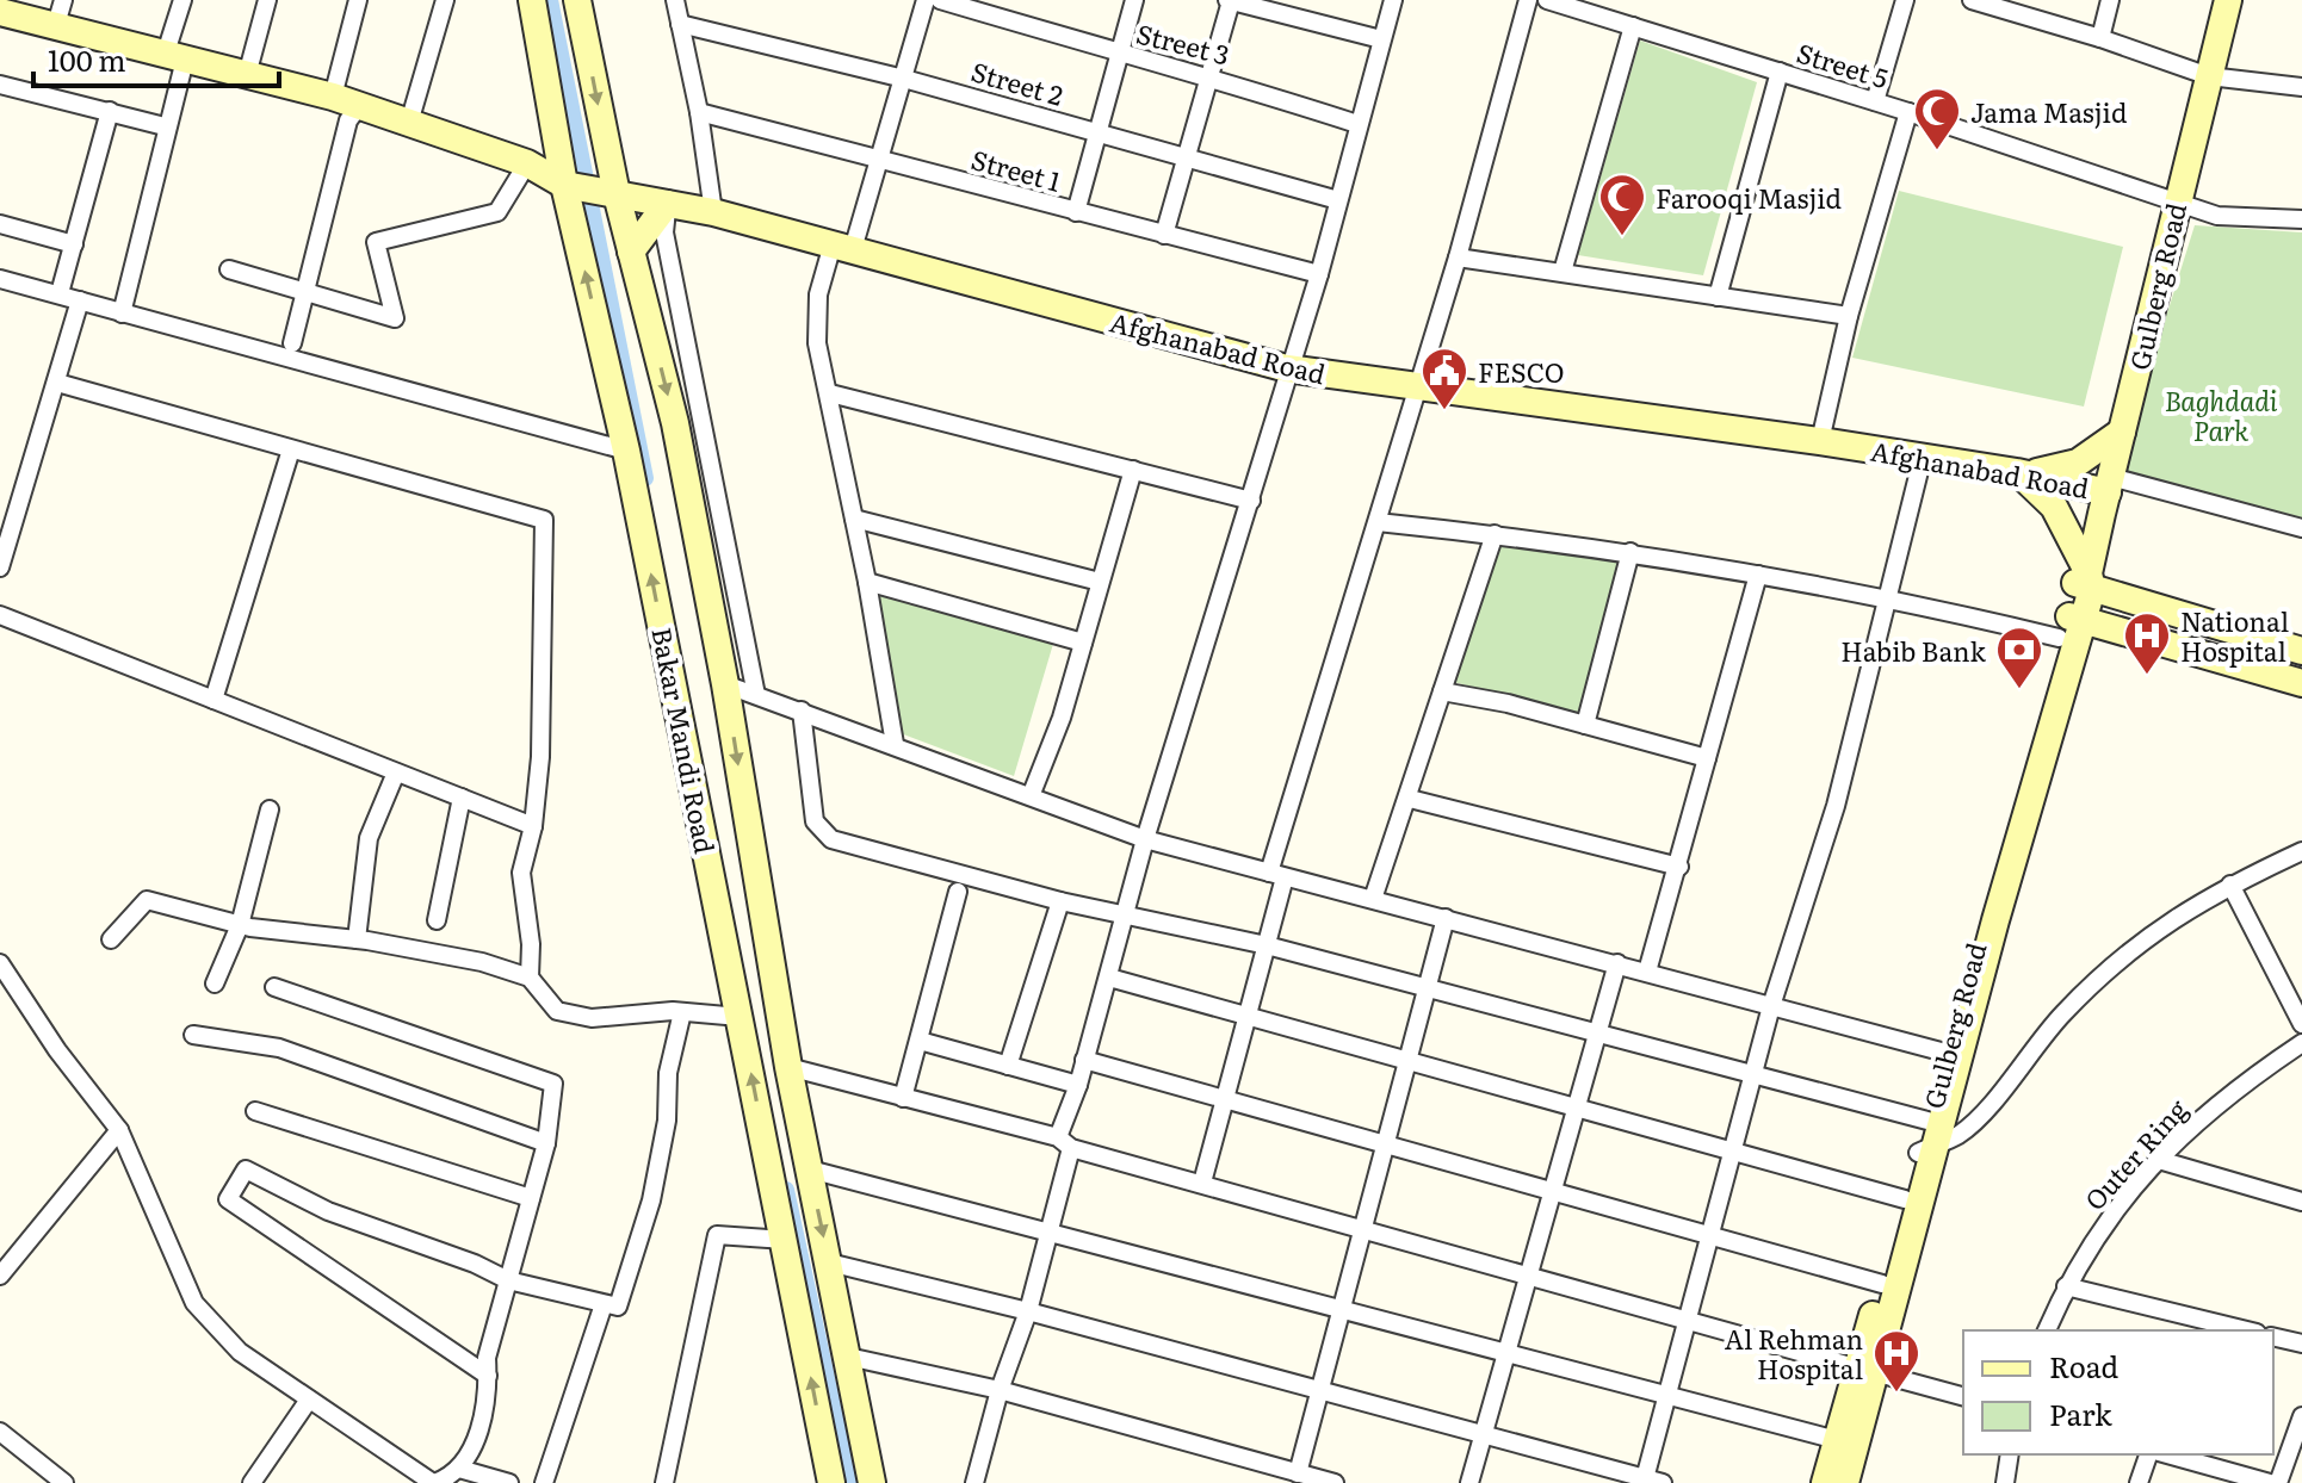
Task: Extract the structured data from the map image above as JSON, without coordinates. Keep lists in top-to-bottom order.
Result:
{
  "streets": {
    "main road": ["Gulberg Road", "Afghanabad Road", "Bakar Mandi Road"],
    "street": [
      "Street 3",
      "Street 5",
      "Street 2",
      "Street 1",
      "Outer Ring"
    ]
  },
  "crossings": [
    ["Street 5", "Gulberg Road"],
    ["Gulberg Road", "Afghanabad Road"],
    ["Afghanabad Road", "Bakar Mandi Road"]
  ],
  "parks": ["Baghdadi Park"],
  "places": {
    "mosque": ["Jama Masjid", "Farooqi Masjid"],
    "public building": ["FESCO"],
    "hospital": ["National Hospital", "Al Rehman Hospital"],
    "bank": ["Habib Bank"]
  },
  "legend": ["Road", "Park"],
  "scale_bar": "100 m"
}
